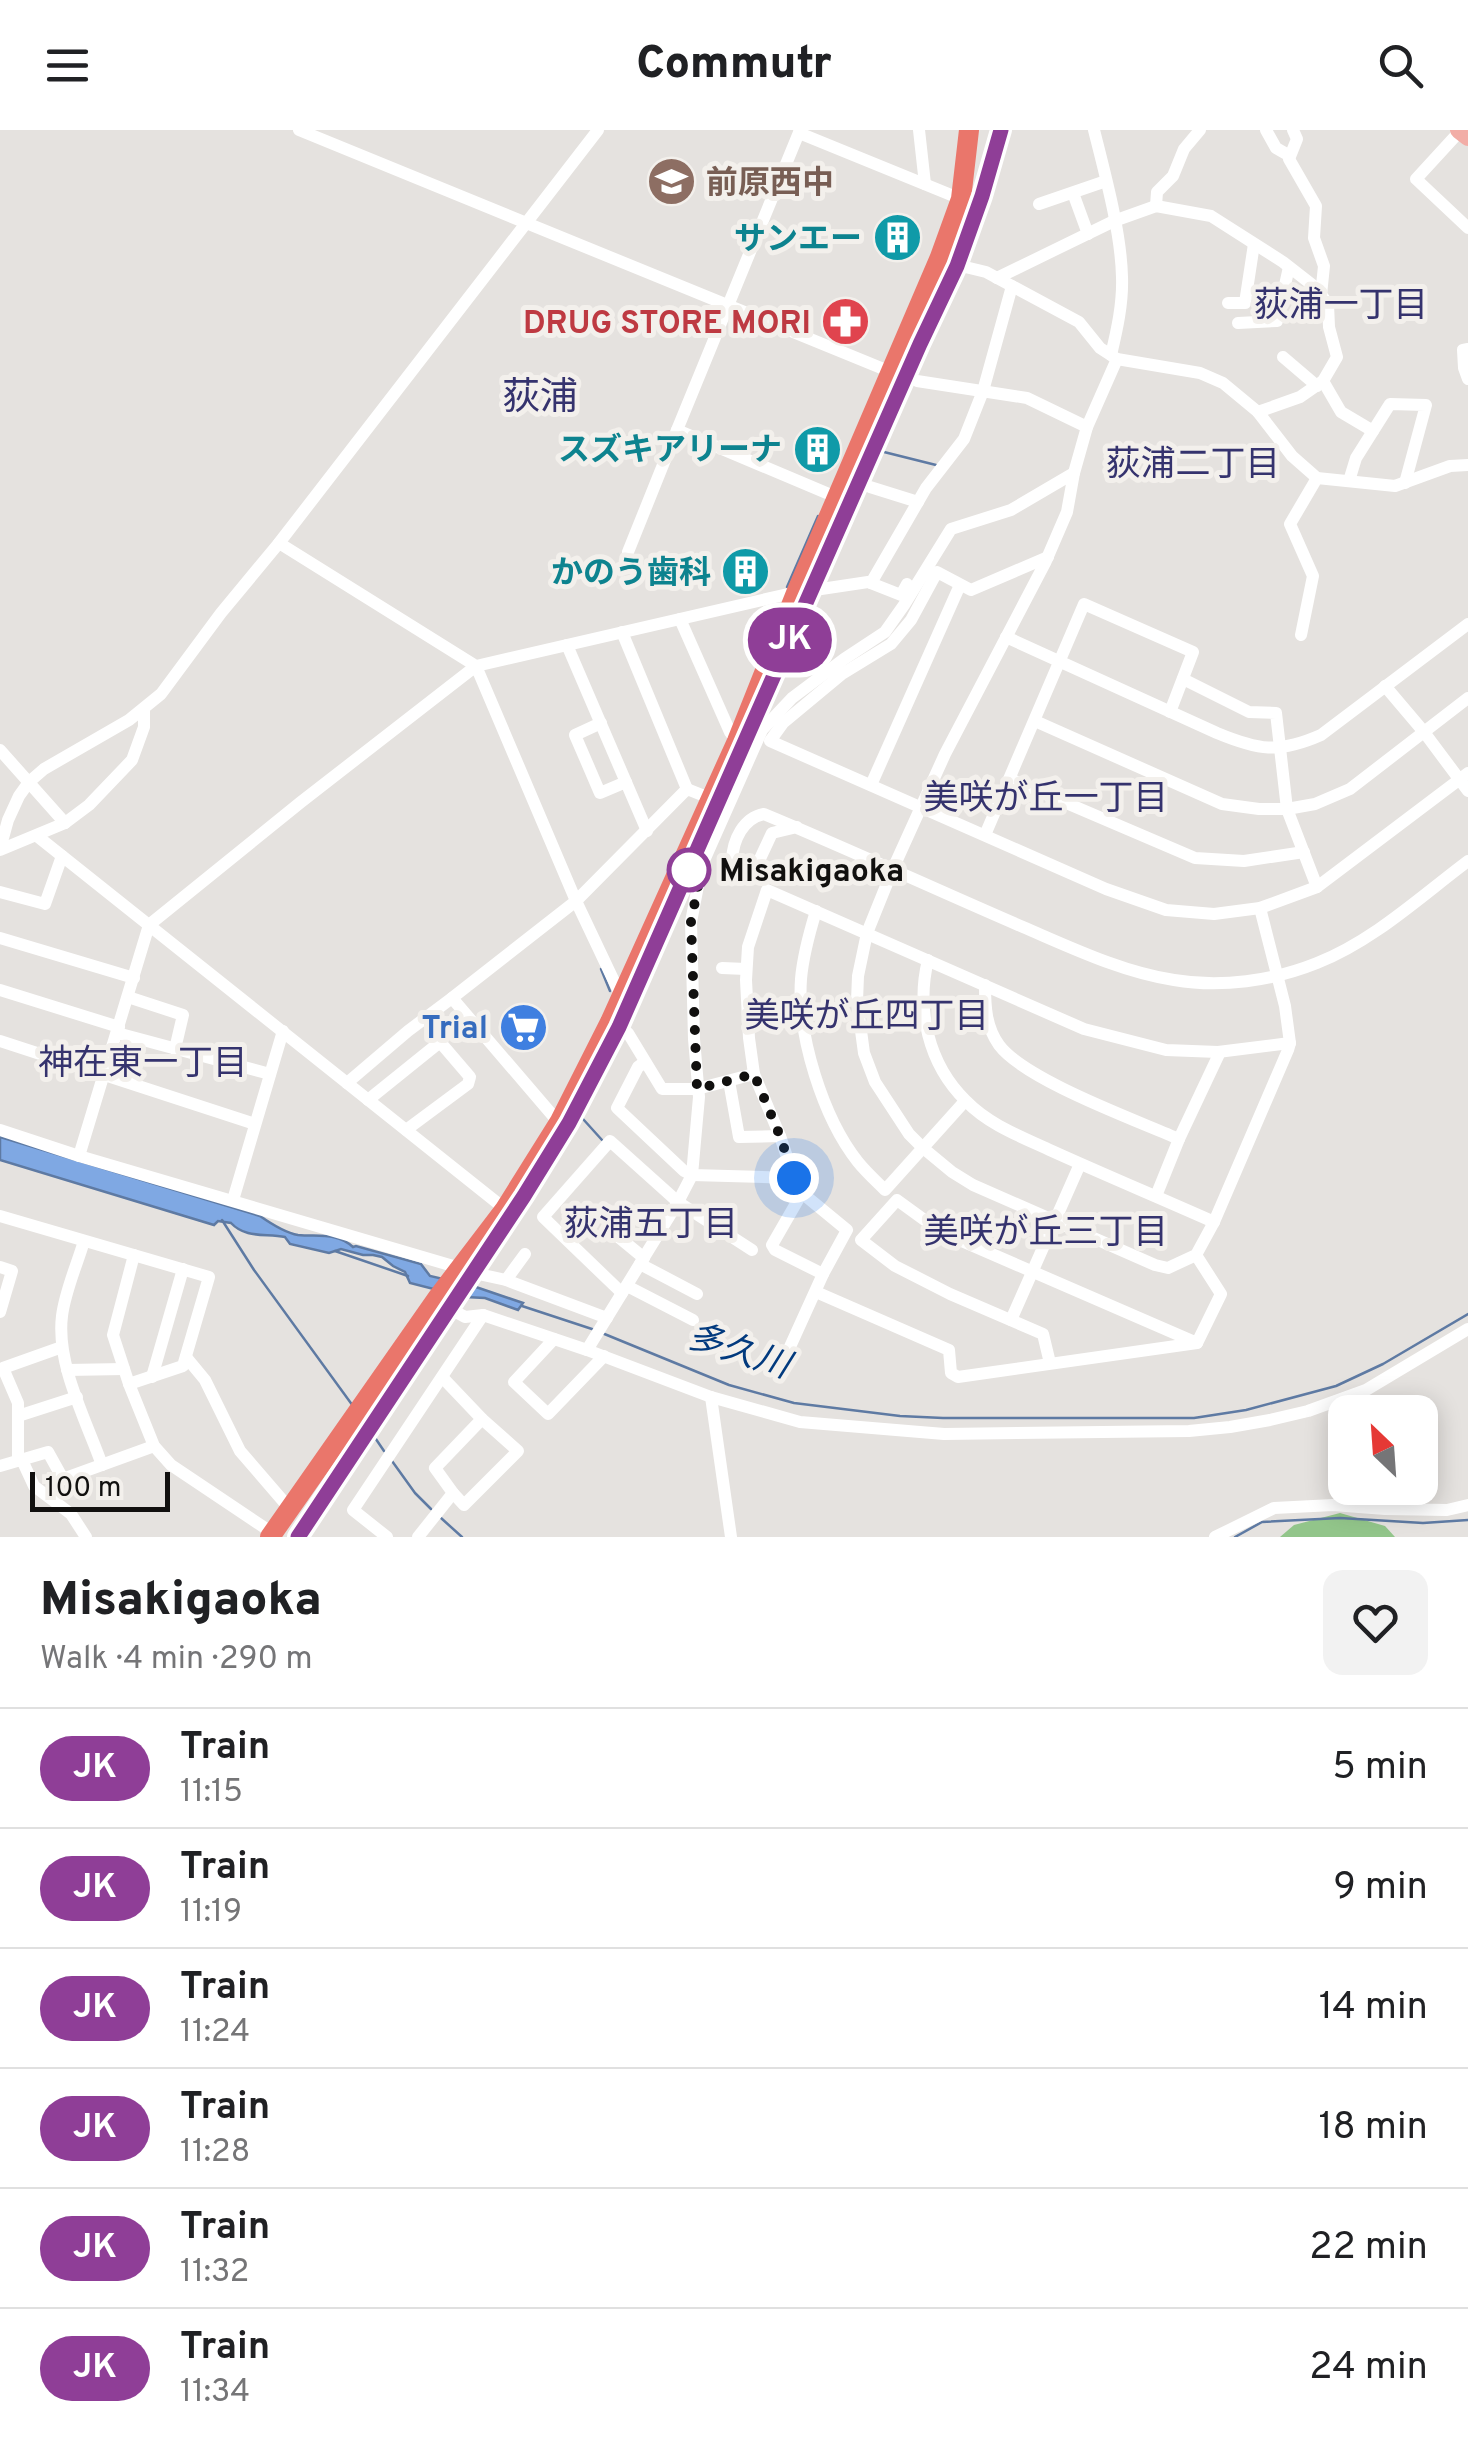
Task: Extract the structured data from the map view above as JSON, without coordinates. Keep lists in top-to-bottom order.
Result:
{
  "districts": [
    "荻浦一丁目",
    "荻浦",
    "荻浦二丁目",
    "美咲が丘一丁目",
    "美咲が丘四丁目",
    "神在東一丁目",
    "荻浦五丁目",
    "美咲が丘三丁目"
  ],
  "water": ["多久川"],
  "places": {
    "school or university": ["前原西中"],
    "building": ["サンエー", "スズキアリーナ", "かのう歯科"],
    "pharmacy": ["DRUG STORE MORI"],
    "other": ["Misakigaoka"],
    "supermarket": ["Trial"]
  },
  "scale_bar": "100 m",
  "north": "top left",
  "page": {
    "header": "Commutr",
    "on_map": "JK",
    "scale": "100 m",
    "heading": ["Misakigaoka", "Walk · 4 min · 290 m"],
    "list": [
      {
        "mark": "JK",
        "name": "Train",
        "note": "11:15",
        "value": "5 min"
      },
      {
        "mark": "JK",
        "name": "Train",
        "note": "11:19",
        "value": "9 min"
      },
      {
        "mark": "JK",
        "name": "Train",
        "note": "11:24",
        "value": "14 min"
      },
      {
        "mark": "JK",
        "name": "Train",
        "note": "11:28",
        "value": "18 min"
      },
      {
        "mark": "JK",
        "name": "Train",
        "note": "11:32",
        "value": "22 min"
      },
      {
        "mark": "JK",
        "name": "Train",
        "note": "11:34",
        "value": "24 min"
      }
    ]
  }
}
